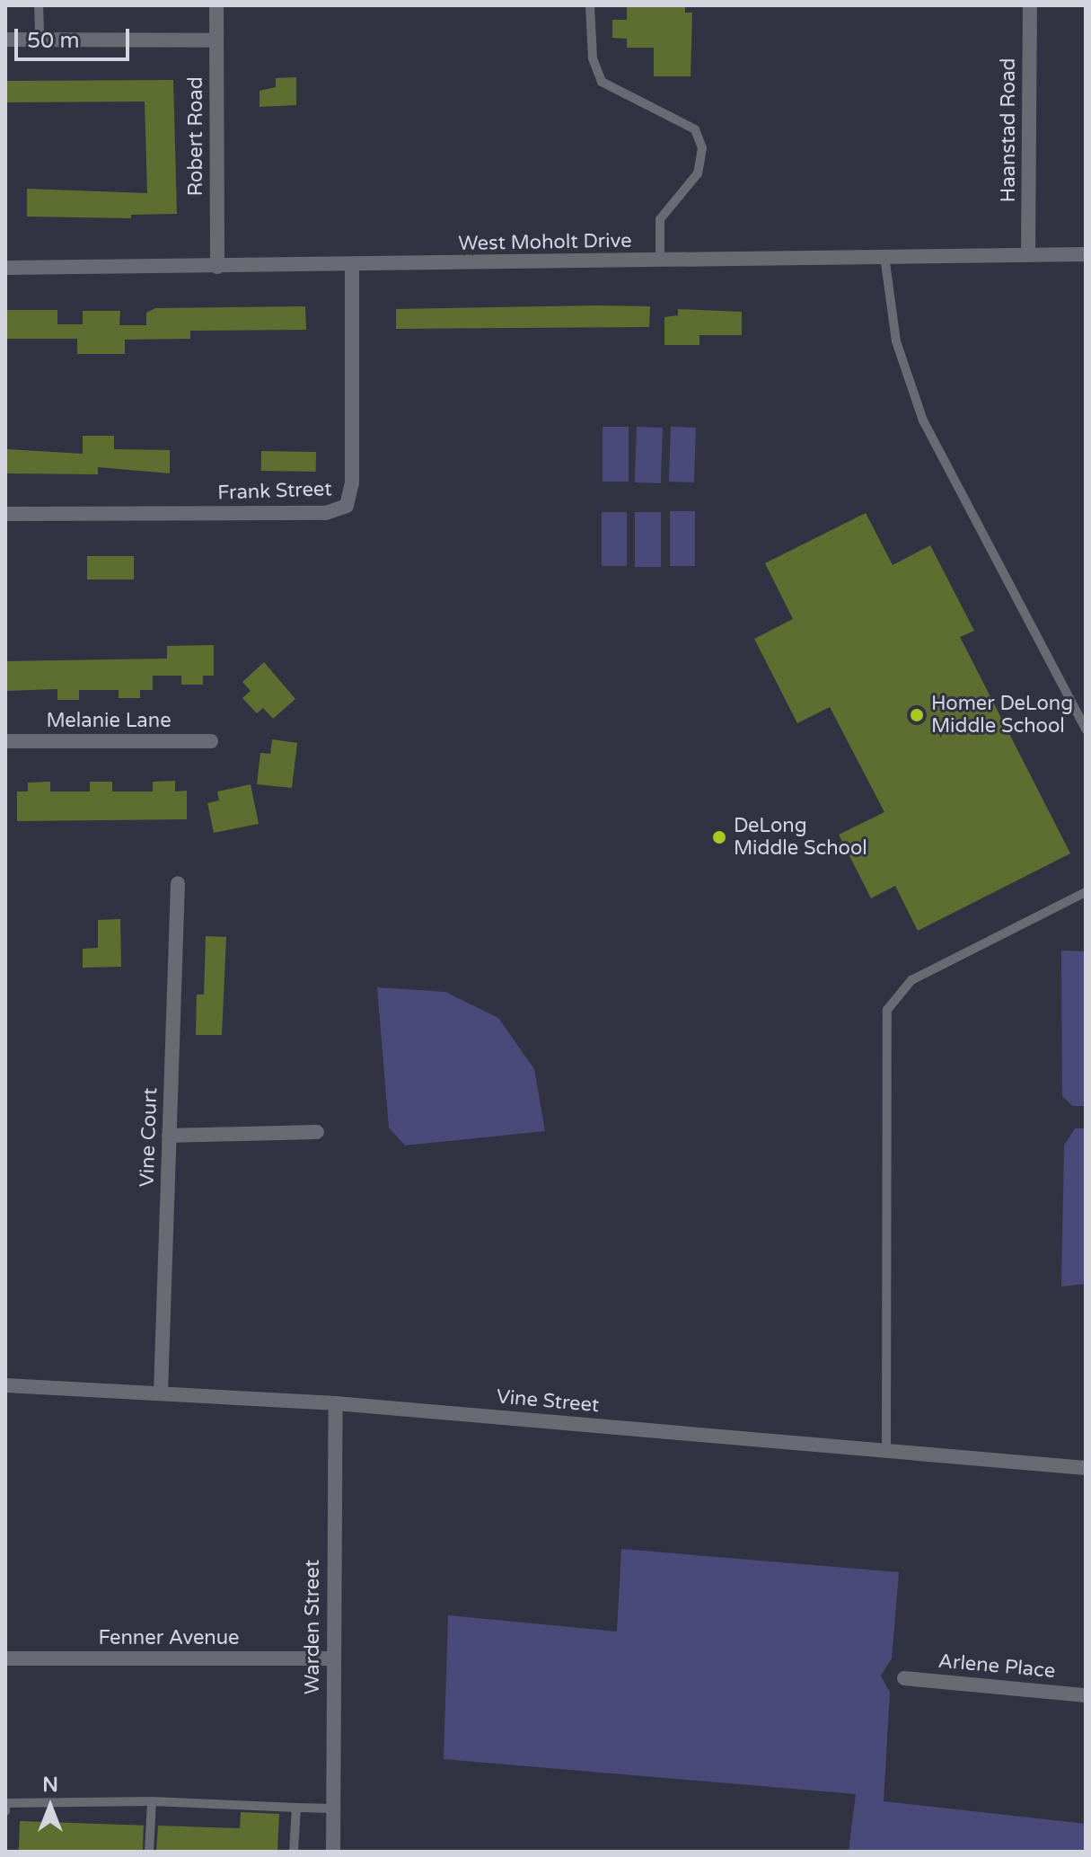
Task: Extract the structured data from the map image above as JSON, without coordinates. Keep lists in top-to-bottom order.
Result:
{
  "streets": {
    "street": [
      "Haanstad Road",
      "Robert Road",
      "West Moholt Drive",
      "Frank Street",
      "Melanie Lane",
      "Vine Court",
      "Vine Street",
      "Warden Street",
      "Fenner Avenue",
      "Arlene Place"
    ]
  },
  "crossings": [
    ["Haanstad Road", "West Moholt Drive"],
    ["Robert Road", "West Moholt Drive"],
    ["West Moholt Drive", "Frank Street"],
    ["Vine Court", "Vine Street"],
    ["Vine Street", "Warden Street"],
    ["Warden Street", "Fenner Avenue"]
  ],
  "places": ["Homer DeLong Middle School", "DeLong Middle School"],
  "scale_bar": "50 m",
  "north": "top"
}
